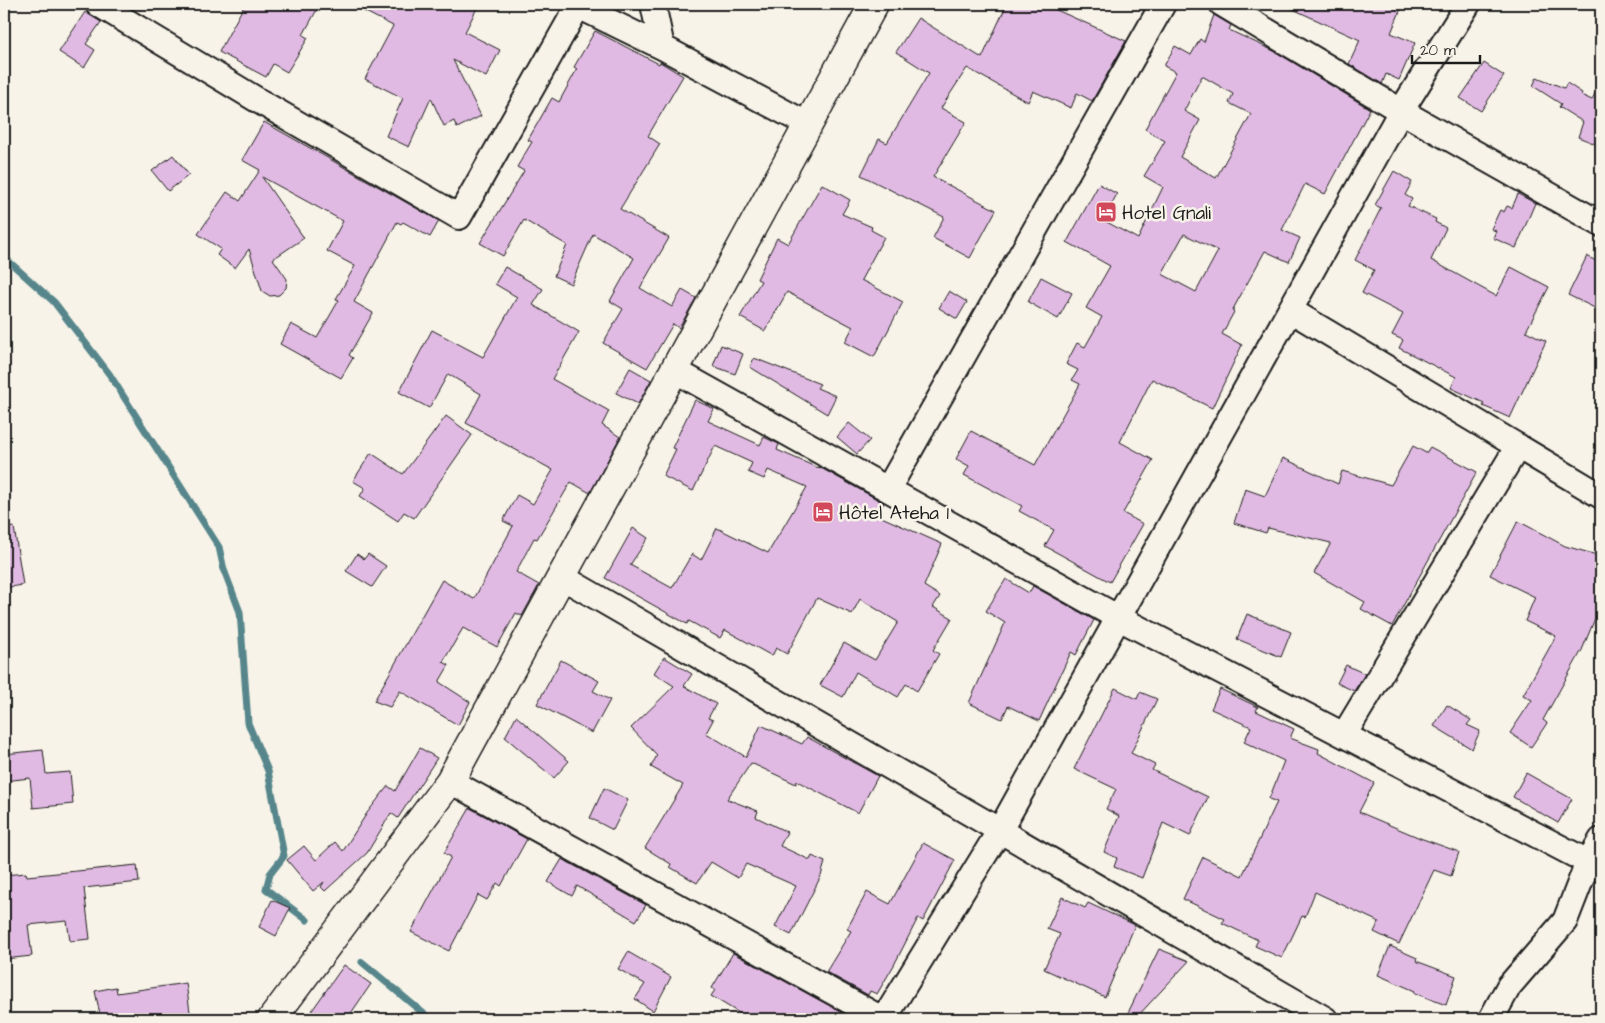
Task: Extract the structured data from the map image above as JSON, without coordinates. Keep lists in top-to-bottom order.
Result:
{
  "places": {
    "hotel": ["Hotel Gnali", "Hôtel Ateha 1"]
  },
  "scale_bar": "20 m"
}
